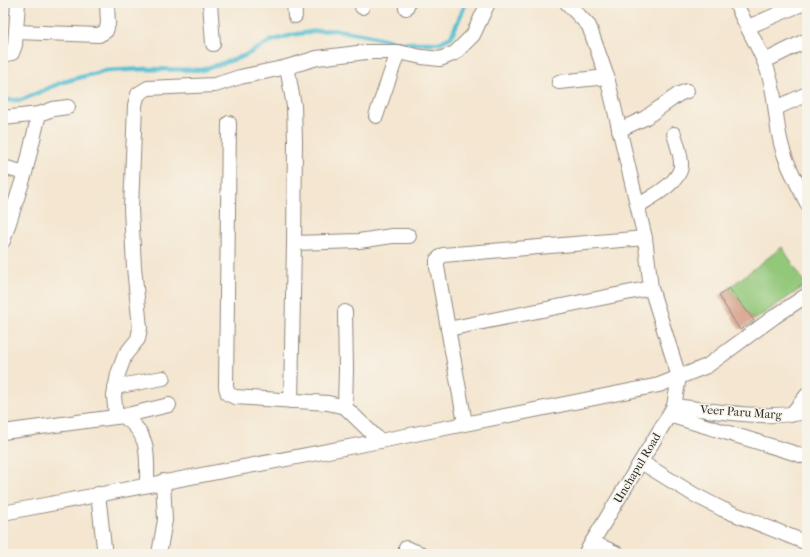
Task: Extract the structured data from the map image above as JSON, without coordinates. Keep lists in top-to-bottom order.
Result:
{
  "streets": {
    "street": ["Veer Paru Marg", "Unchapul Road"]
  },
  "crossings": [
    ["Veer Paru Marg", "Unchapul Road"]
  ]
}
